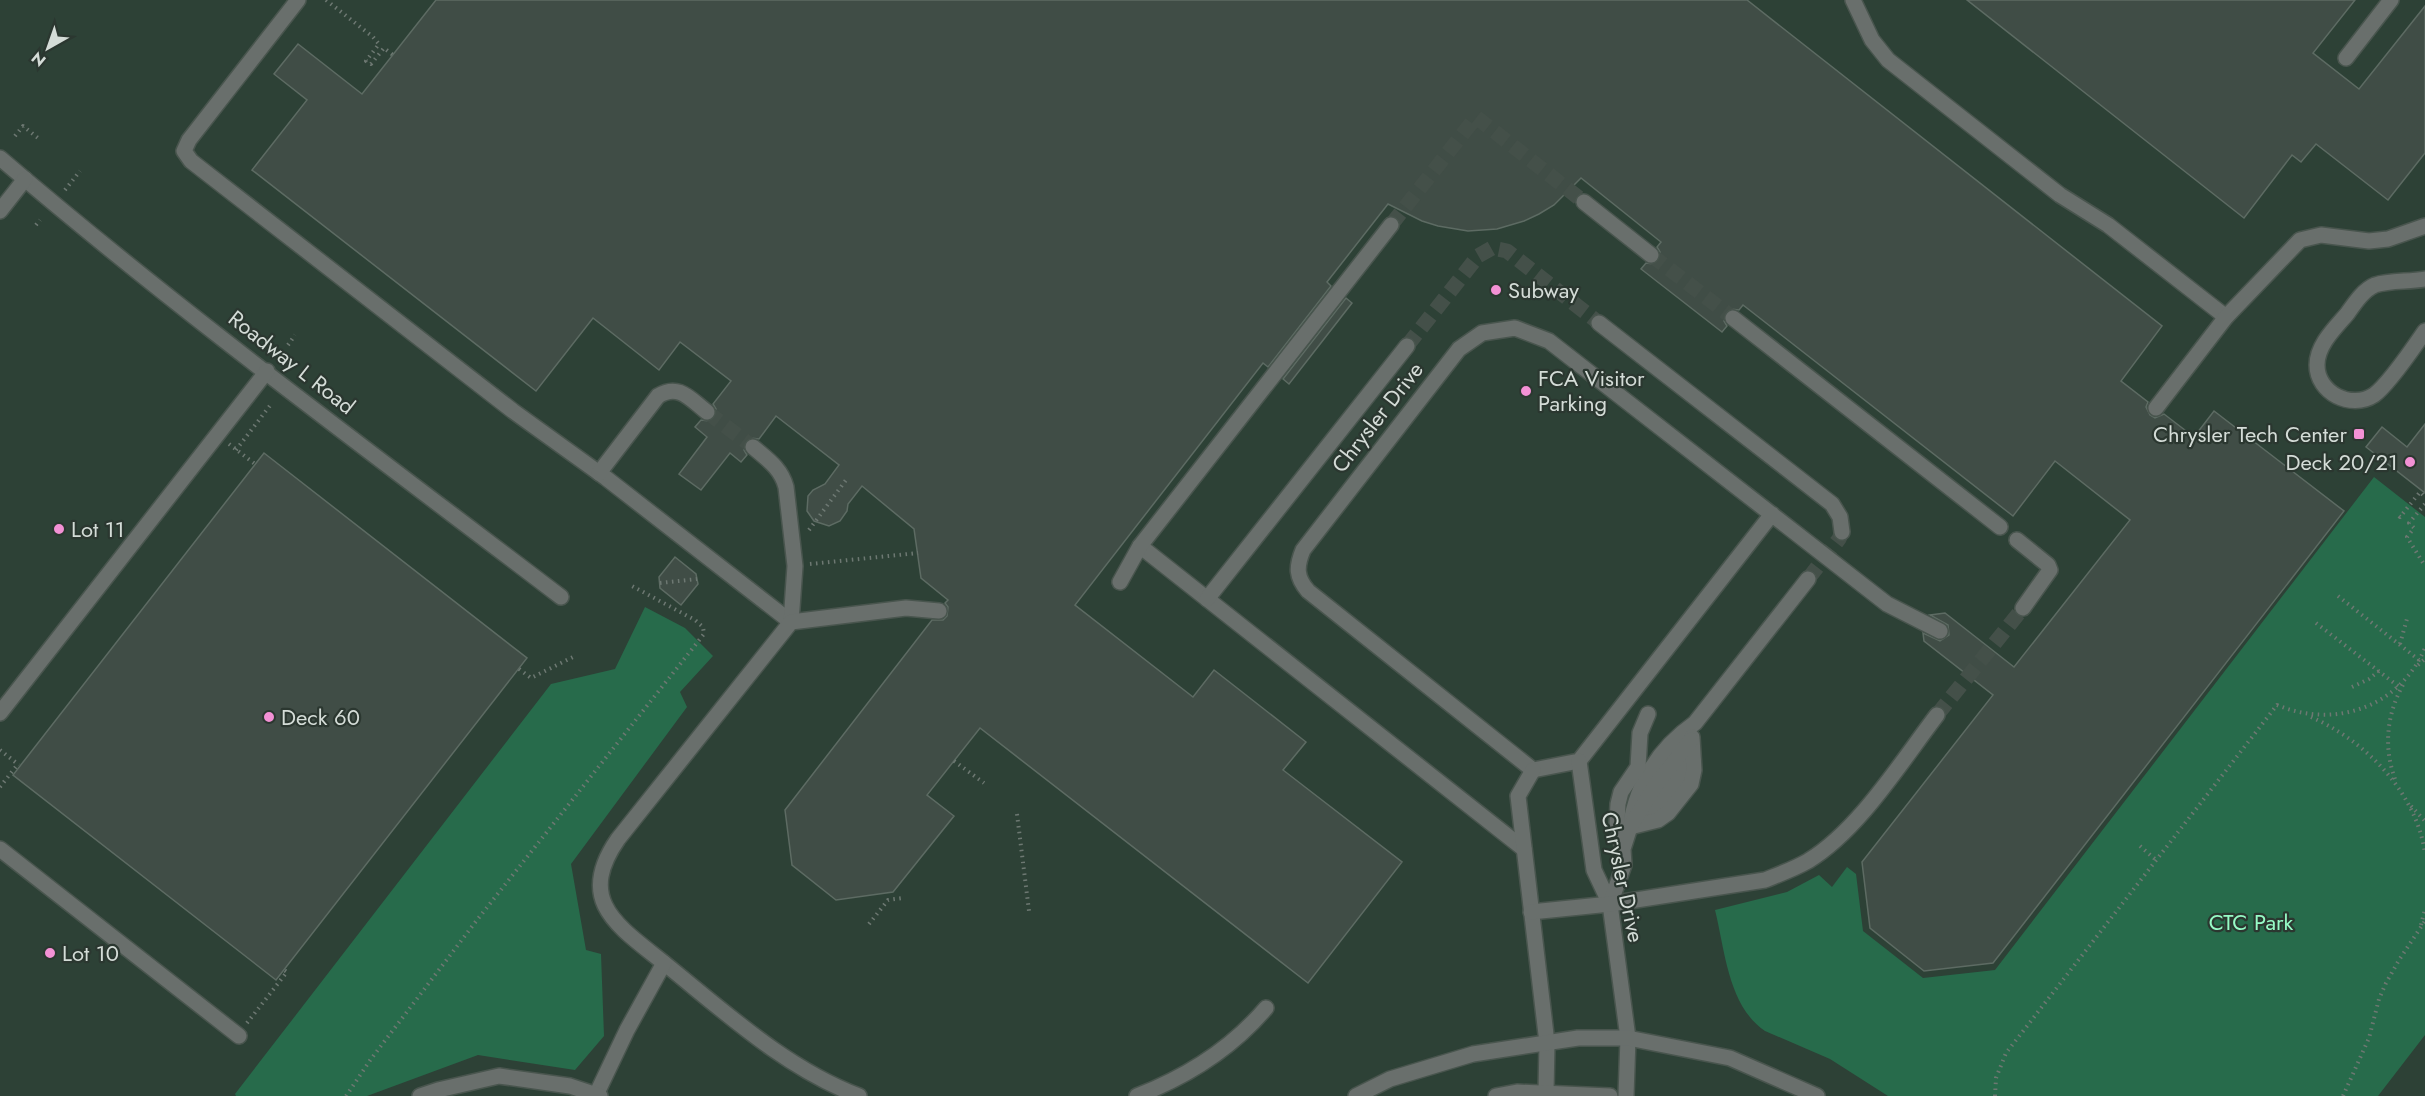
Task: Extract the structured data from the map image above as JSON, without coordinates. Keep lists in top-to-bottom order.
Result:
{
  "streets": {
    "street": ["Roadway L Road", "Chrysler Drive"]
  },
  "parks": ["CTC Park"],
  "places": {
    "other": [
      "Subway",
      "FCA Visitor Parking",
      "Deck 20/21",
      "Lot 11",
      "Deck 60",
      "Lot 10"
    ],
    "transit": ["Chrysler Tech Center"]
  },
  "north": "bottom left"
}
